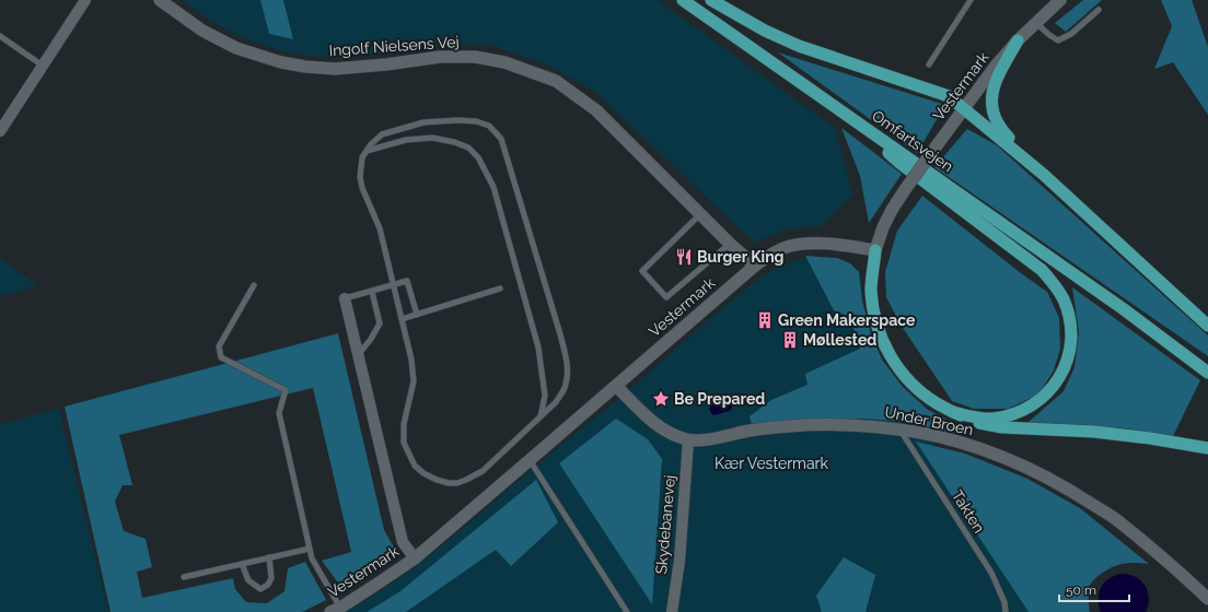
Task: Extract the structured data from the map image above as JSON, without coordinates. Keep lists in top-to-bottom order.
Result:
{
  "streets": {
    "highway": ["Omfartsvejen"],
    "street": [
      "Ingolf Nielsens Vej",
      "Vestermark",
      "Under Broen",
      "Skydebanevej"
    ],
    "lane": ["Takten"]
  },
  "crossings": [
    ["Ingolf Nielsens Vej", "Vestermark"],
    ["Vestermark", "Under Broen"],
    ["Under Broen", "Takten"],
    ["Under Broen", "Skydebanevej"]
  ],
  "parks": ["Kær Vestermark"],
  "places": {
    "restaurant": ["Burger King"],
    "building": ["Green Makerspace", "Møllested"],
    "place": ["Be Prepared"]
  },
  "scale_bar": "50 m"
}
